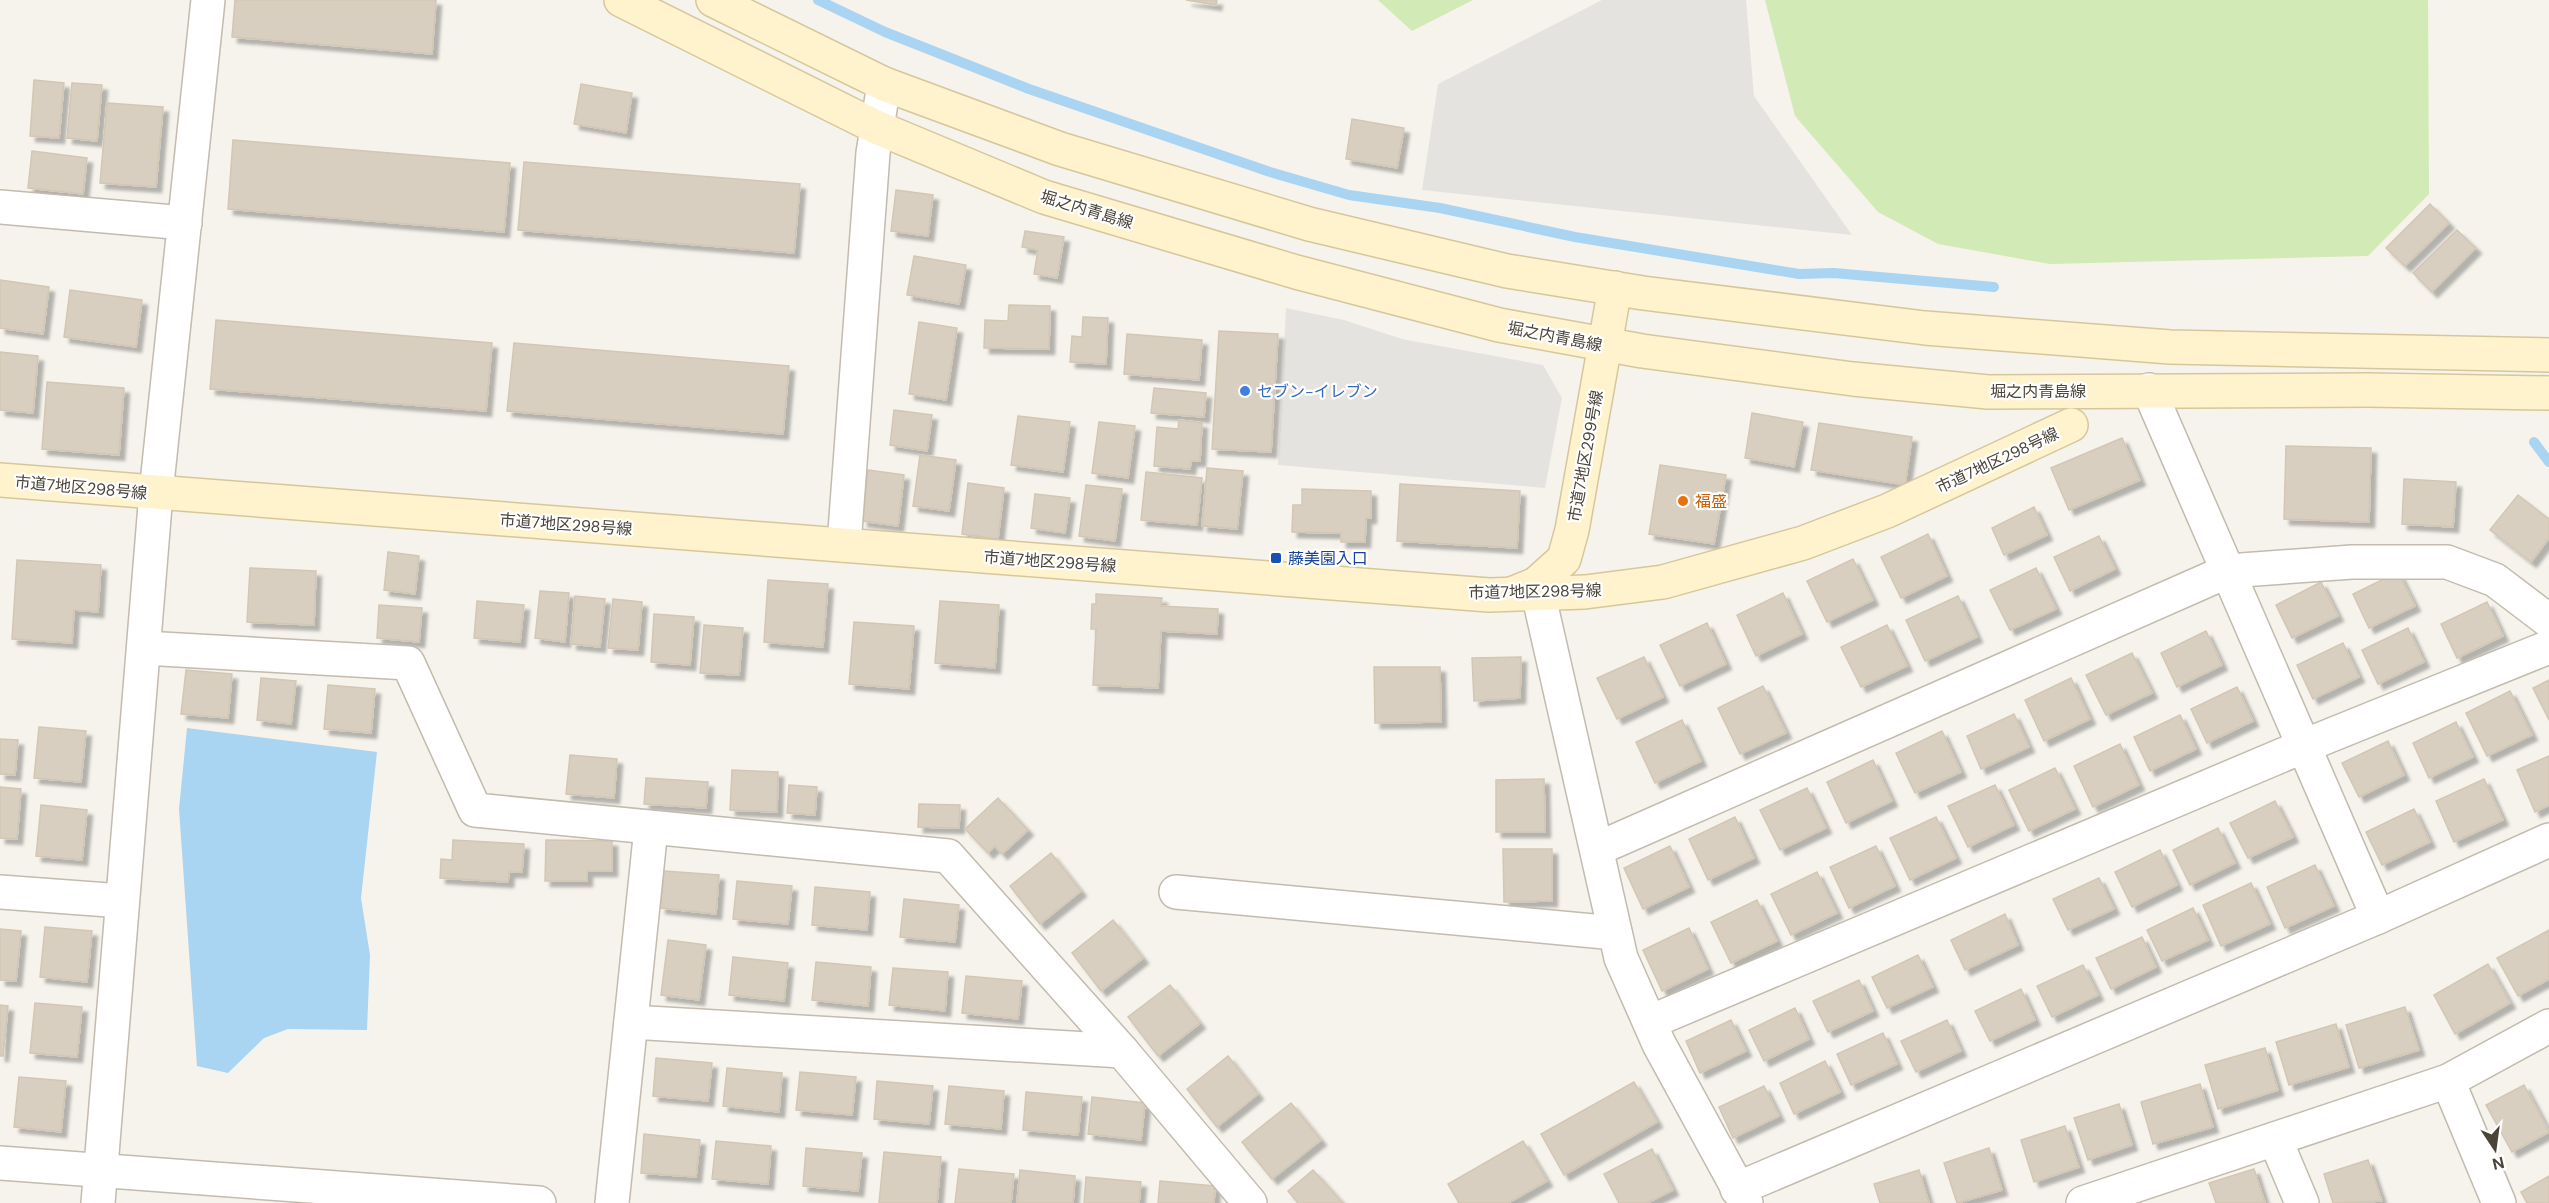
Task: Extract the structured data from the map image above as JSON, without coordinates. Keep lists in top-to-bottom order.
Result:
{
  "streets": {
    "main road": ["堀之内青島線", "市道7地区299号線", "市道7地区298号線"]
  },
  "crossings": [
    ["堀之内青島線", "市道7地区299号線"],
    ["市道7地区299号線", "市道7地区298号線"]
  ],
  "places": {
    "other": ["セブン-イレブン", "福盛"],
    "transit": ["藤美園入口"]
  },
  "north": "bottom"
}
